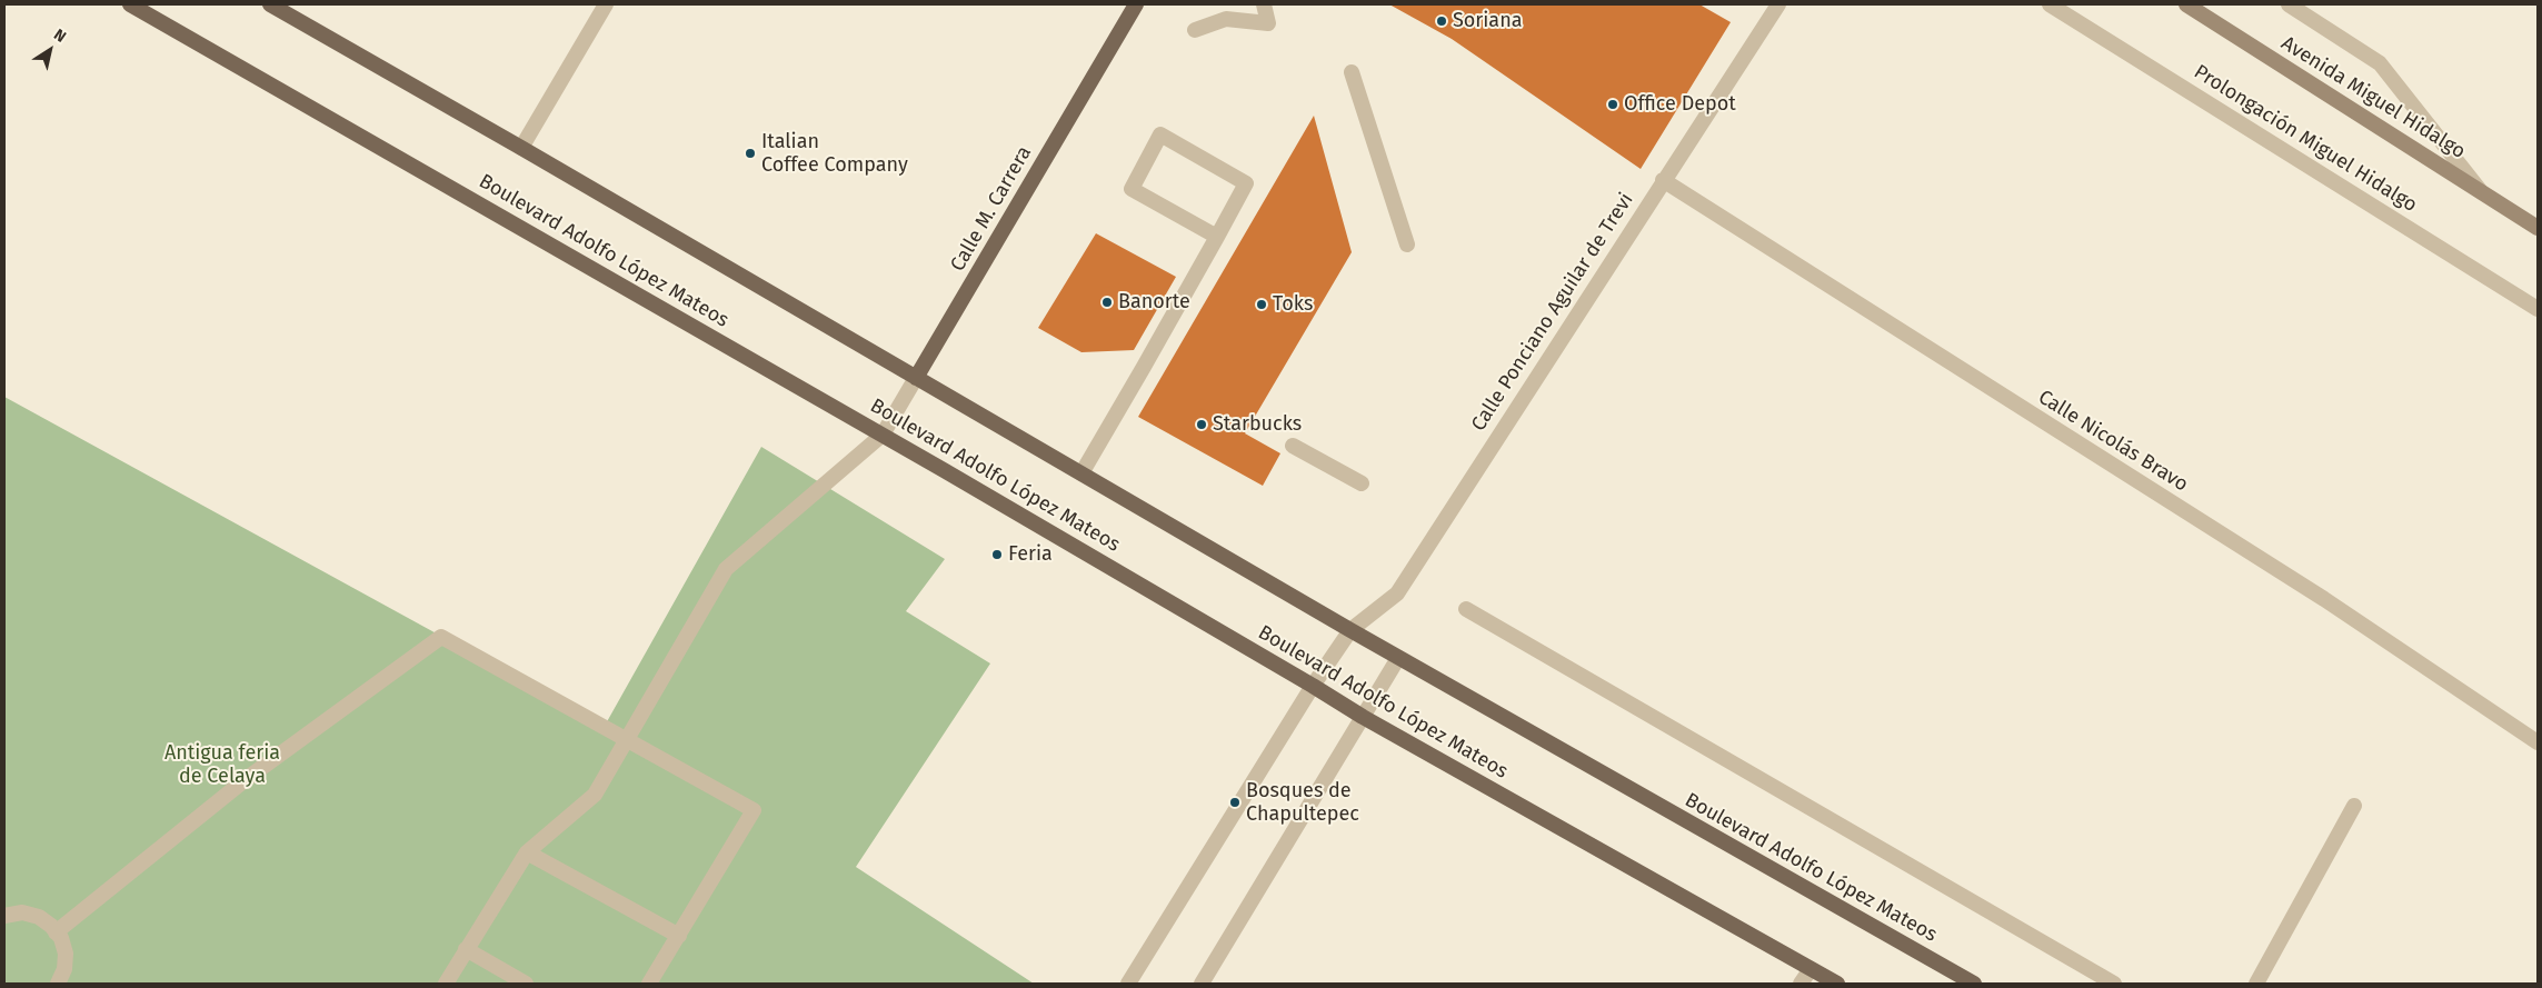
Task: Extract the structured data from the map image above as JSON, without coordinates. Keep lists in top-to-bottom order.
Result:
{
  "streets": {
    "main road": ["Avenida Miguel Hidalgo", "Calle M. Carrera", "Boulevard Adolfo López Mateos"],
    "street": ["Prolongación Miguel Hidalgo", "Calle Ponciano Aguilar de Trevi", "Calle Nicolás Bravo"]
  },
  "crossings": [
    ["Calle M. Carrera", "Boulevard Adolfo López Mateos"],
    ["Boulevard Adolfo López Mateos", "Calle Ponciano Aguilar de Trevi"],
    ["Calle Ponciano Aguilar de Trevi", "Calle Nicolás Bravo"]
  ],
  "parks": ["Antigua feria de Celaya"],
  "places": [
    "Soriana",
    "Office Depot",
    "Italian Coffee Company",
    "Banorte",
    "Toks",
    "Starbucks",
    "Feria",
    "Bosques de Chapultepec"
  ],
  "north": "top right"
}
